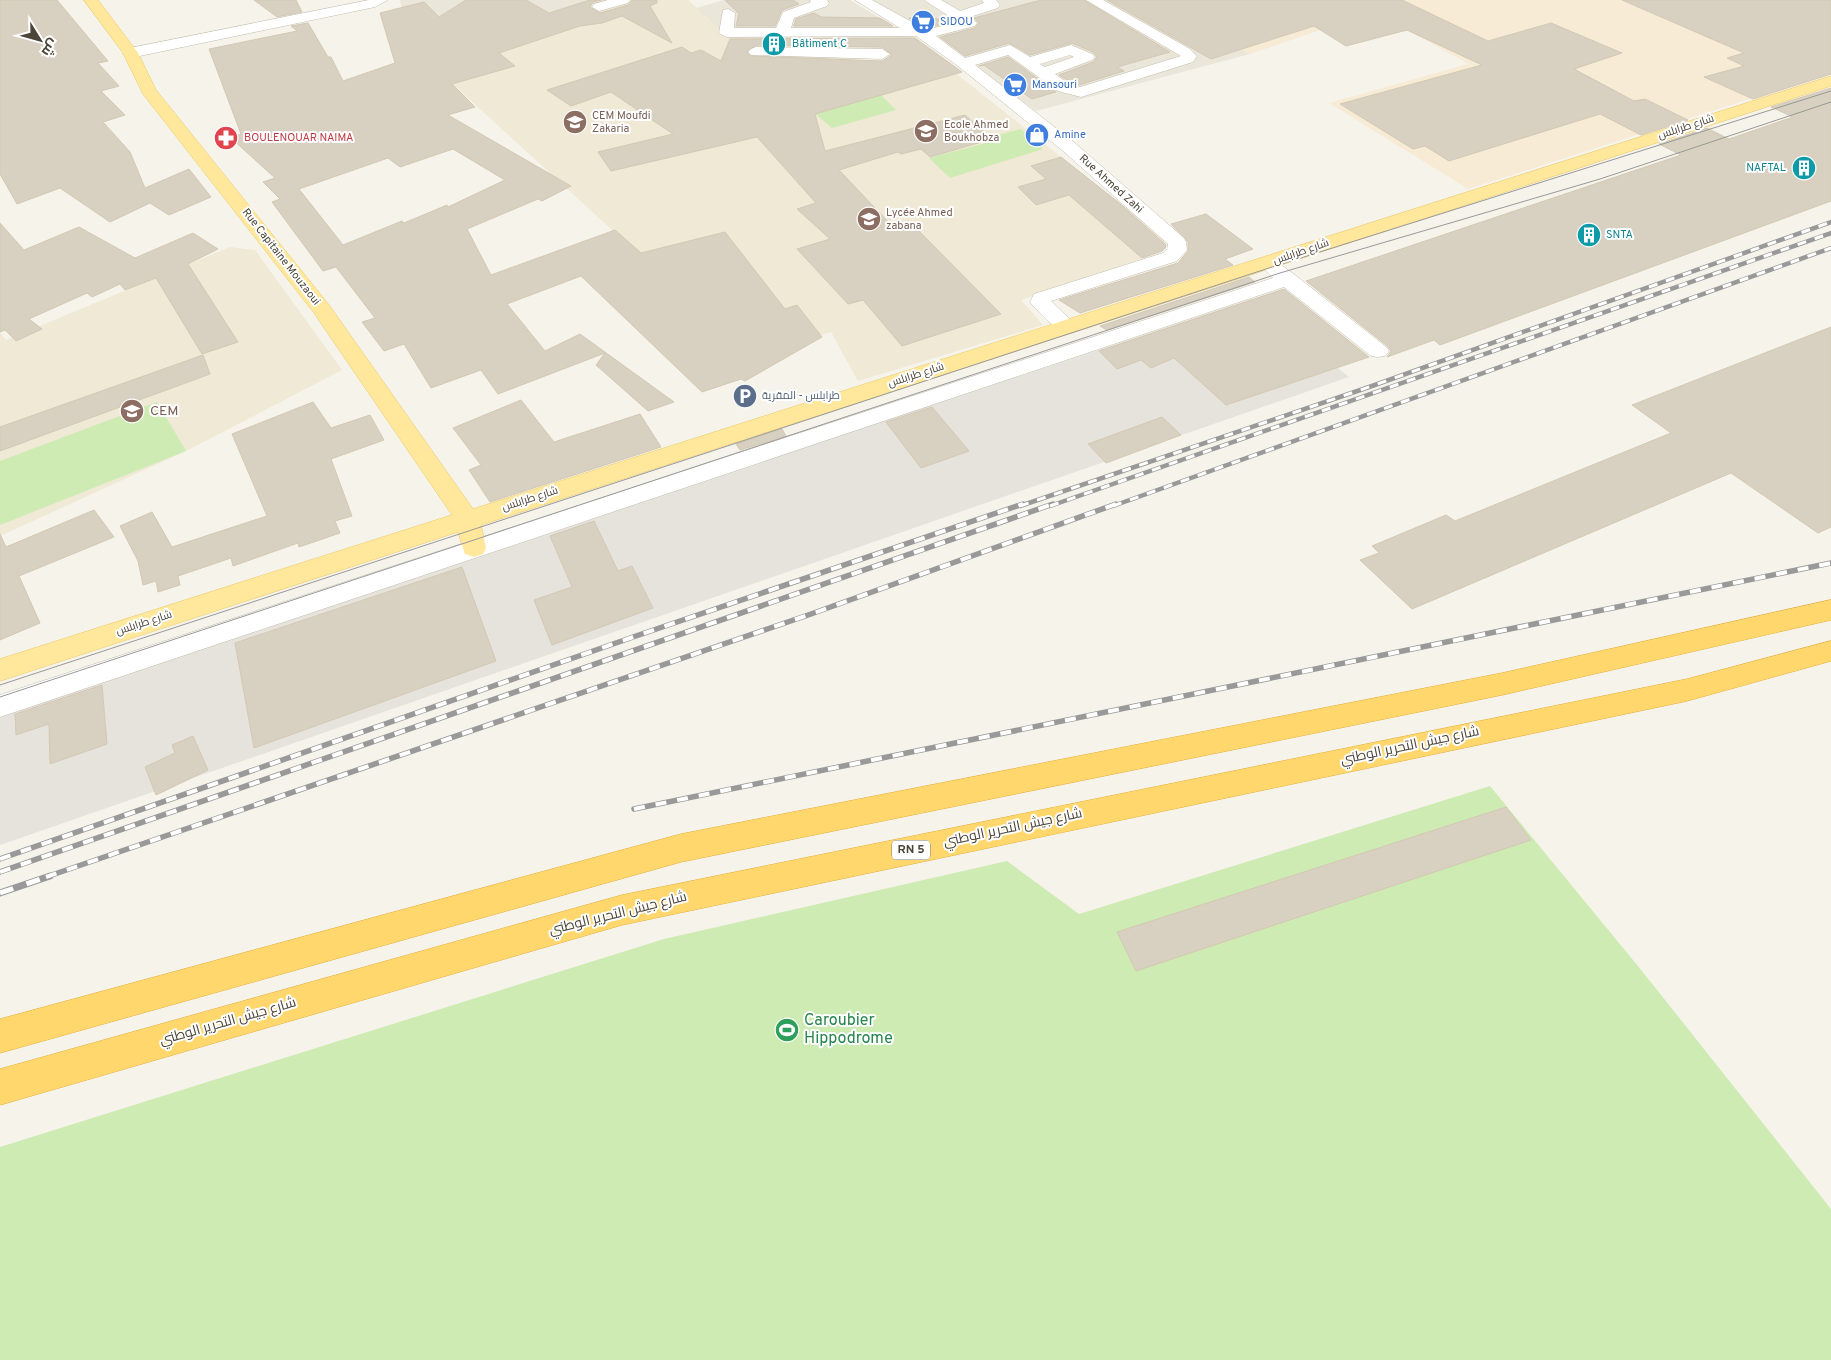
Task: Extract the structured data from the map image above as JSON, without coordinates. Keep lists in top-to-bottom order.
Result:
{
  "streets": {
    "highway": ["شارع جيش التحرير الوطني", "RN 5"],
    "main road": ["شارع طرابلس", "Rue Capitaine Mouzaoui"],
    "street": ["Rue Ahmed Zahi"]
  },
  "crossings": [
    ["شارع طرابلس", "Rue Ahmed Zahi"],
    ["شارع طرابلس", "Rue Capitaine Mouzaoui"]
  ],
  "places": {
    "supermarket": ["SIDOU", "Mansouri"],
    "building": ["Bâtiment C", "NAFTAL", "SNTA"],
    "school or university": [
      "CEM Moufdi Zakaria",
      "Ecole Ahmed Boukhobza",
      "Lycée Ahmed zabana",
      "CEM"
    ],
    "shop": ["Amine"],
    "pharmacy": ["BOULENOUAR NAIMA"],
    "parking": ["طرابلس - المقرية"],
    "sports": ["Caroubier Hippodrome"]
  },
  "north": "bottom right"
}
